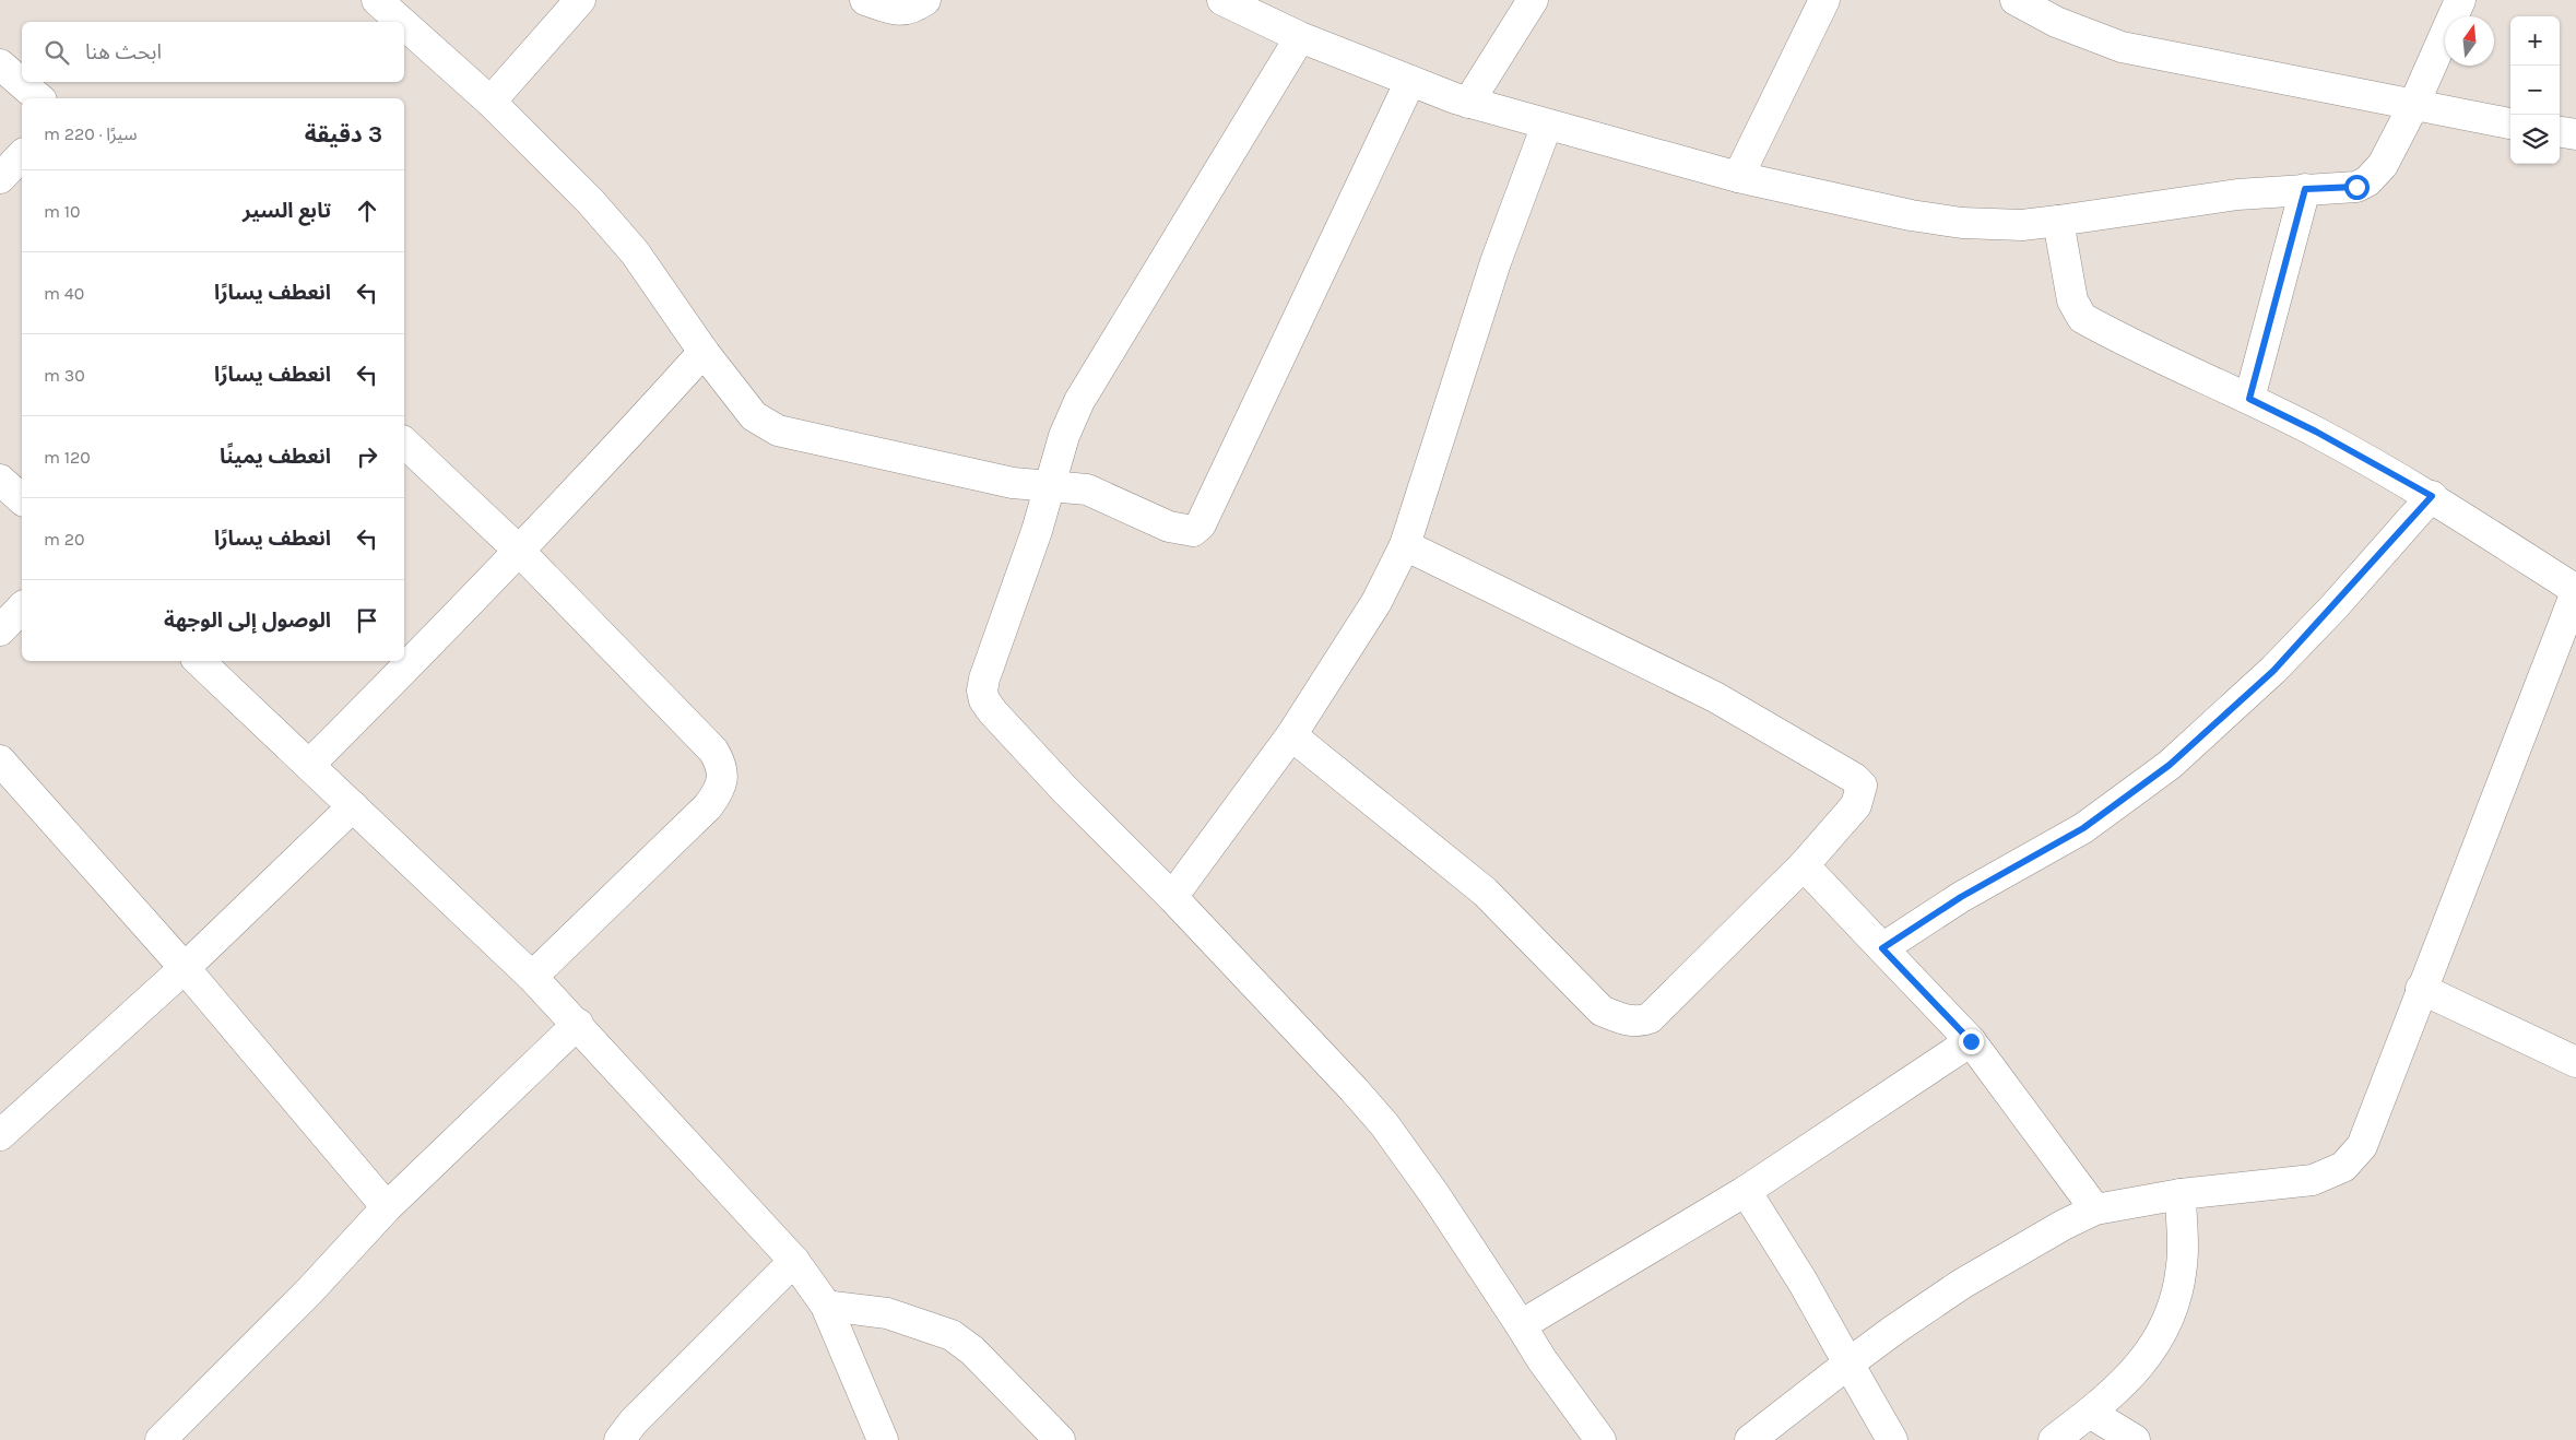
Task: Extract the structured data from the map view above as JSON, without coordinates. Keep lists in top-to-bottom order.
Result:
{
  "north": "top",
  "page": {
    "map_buttons": ["+", "−"],
    "search": "ابحث هنا",
    "heading": ["3 دقيقة", "سيرًا · 220 m"],
    "list": [
      ["تابع السير", "10 m"],
      ["انعطف يسارًا", "40 m"],
      ["انعطف يسارًا", "30 m"],
      ["انعطف يمينًا", "120 m"],
      ["انعطف يسارًا", "20 m"],
      "الوصول إلى الوجهة"
    ]
  }
}
